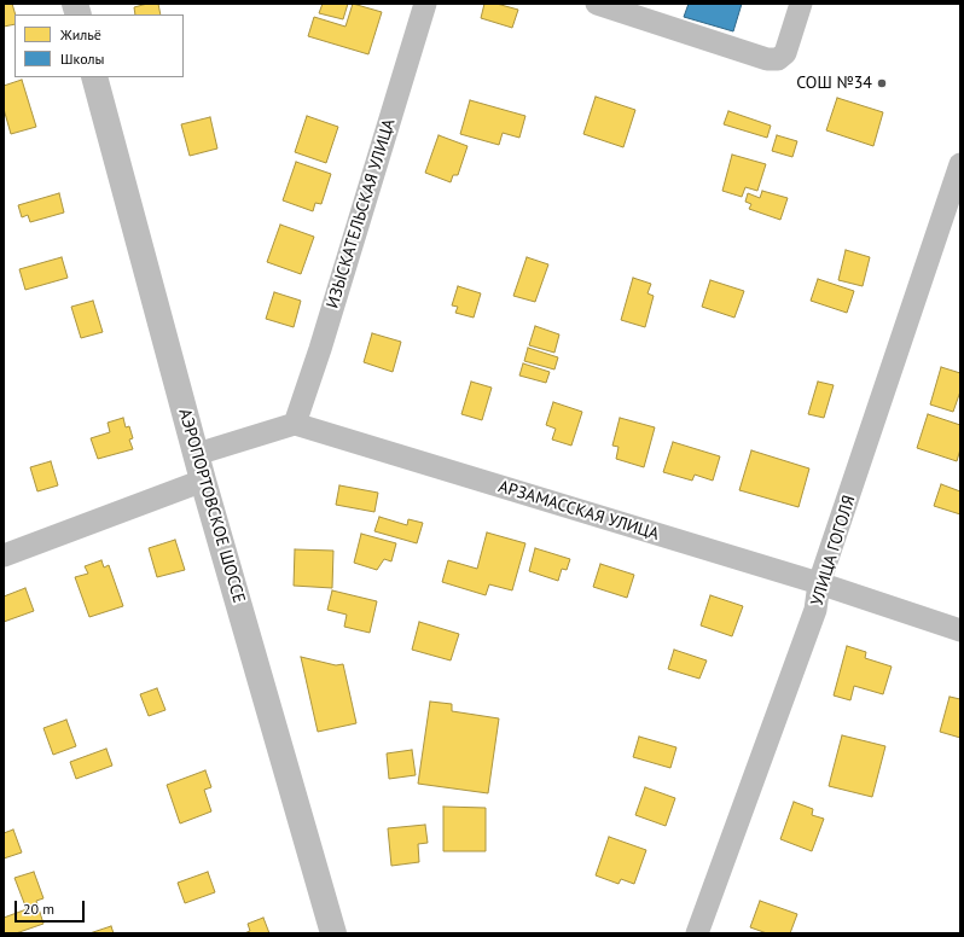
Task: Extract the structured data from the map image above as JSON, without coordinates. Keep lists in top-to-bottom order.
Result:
{
  "streets": {
    "main road": ["АЭРОПОРТОВСКОЕ ШОССЕ"],
    "street": ["ИЗЫСКАТЕЛЬСКАЯ УЛИЦА", "АРЗАМАССКАЯ УЛИЦА", "УЛИЦА ГОГОЛЯ"]
  },
  "crossings": [
    ["ИЗЫСКАТЕЛЬСКАЯ УЛИЦА", "АРЗАМАССКАЯ УЛИЦА"],
    ["АРЗАМАССКАЯ УЛИЦА", "УЛИЦА ГОГОЛЯ"]
  ],
  "places": ["СОШ №34"],
  "legend": ["Жильё", "Школы"],
  "scale_bar": "20 m"
}
